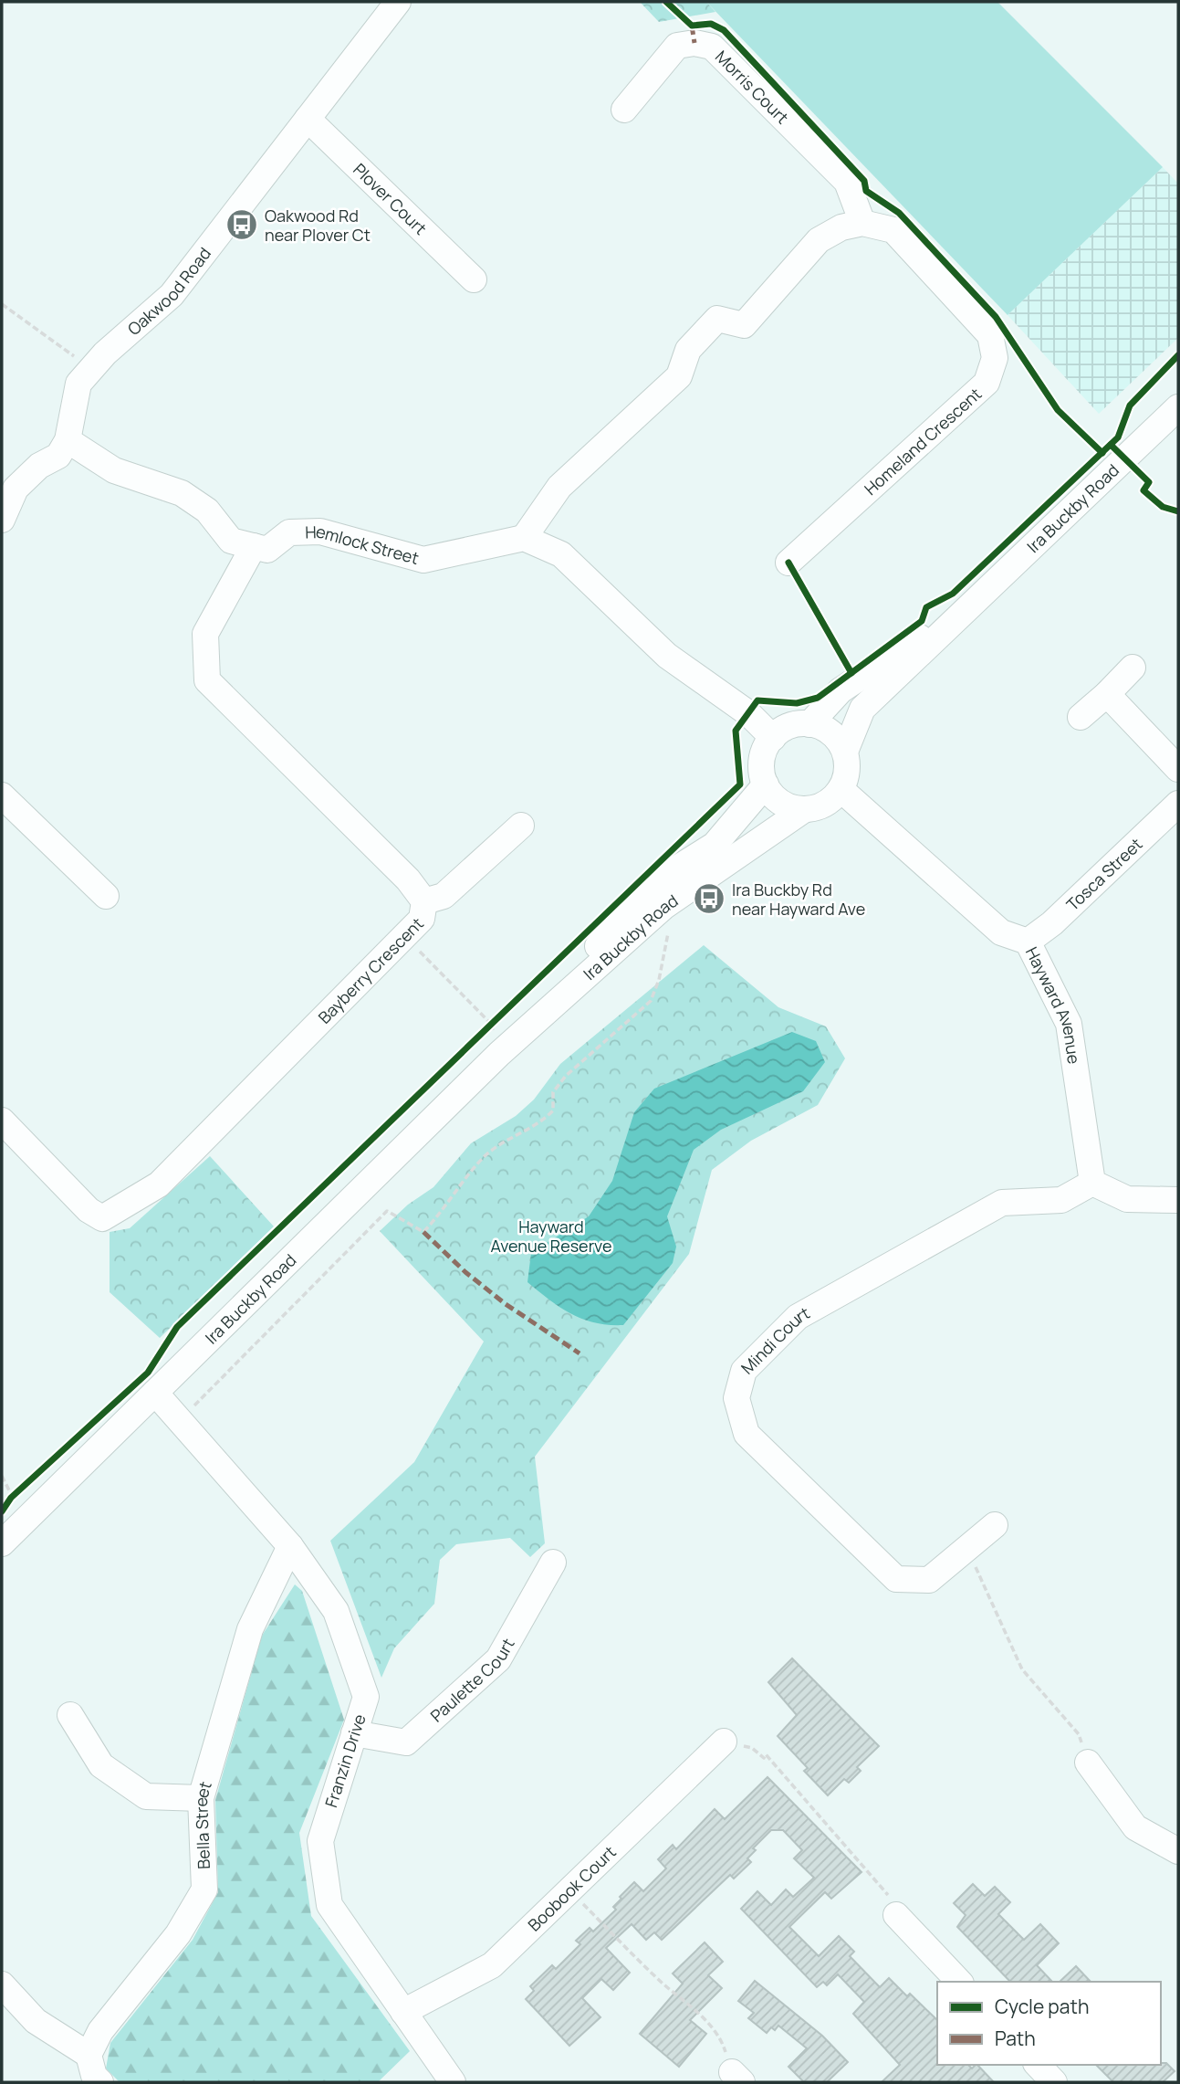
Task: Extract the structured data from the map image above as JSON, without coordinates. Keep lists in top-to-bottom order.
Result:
{
  "streets": {
    "street": [
      "Morris Court",
      "Plover Court",
      "Oakwood Road",
      "Homeland Crescent",
      "Ira Buckby Road",
      "Hemlock Street",
      "Tosca Street",
      "Bayberry Crescent",
      "Hayward Avenue",
      "Mindi Court",
      "Paulette Court",
      "Franzin Drive",
      "Bella Street",
      "Boobook Court"
    ]
  },
  "crossings": [
    ["Morris Court", "Homeland Crescent"],
    ["Plover Court", "Oakwood Road"],
    ["Homeland Crescent", "Hemlock Street"],
    ["Ira Buckby Road", "Hayward Avenue"],
    ["Ira Buckby Road", "Franzin Drive"],
    ["Hemlock Street", "Bayberry Crescent"],
    ["Tosca Street", "Hayward Avenue"],
    ["Hayward Avenue", "Mindi Court"],
    ["Paulette Court", "Franzin Drive"],
    ["Franzin Drive", "Bella Street"],
    ["Franzin Drive", "Boobook Court"]
  ],
  "parks": ["Hayward Avenue Reserve"],
  "places": {
    "bus stop": ["Oakwood Rd near Plover Ct", "Ira Buckby Rd near Hayward Ave"]
  },
  "legend": ["Cycle path", "Path"]
}
